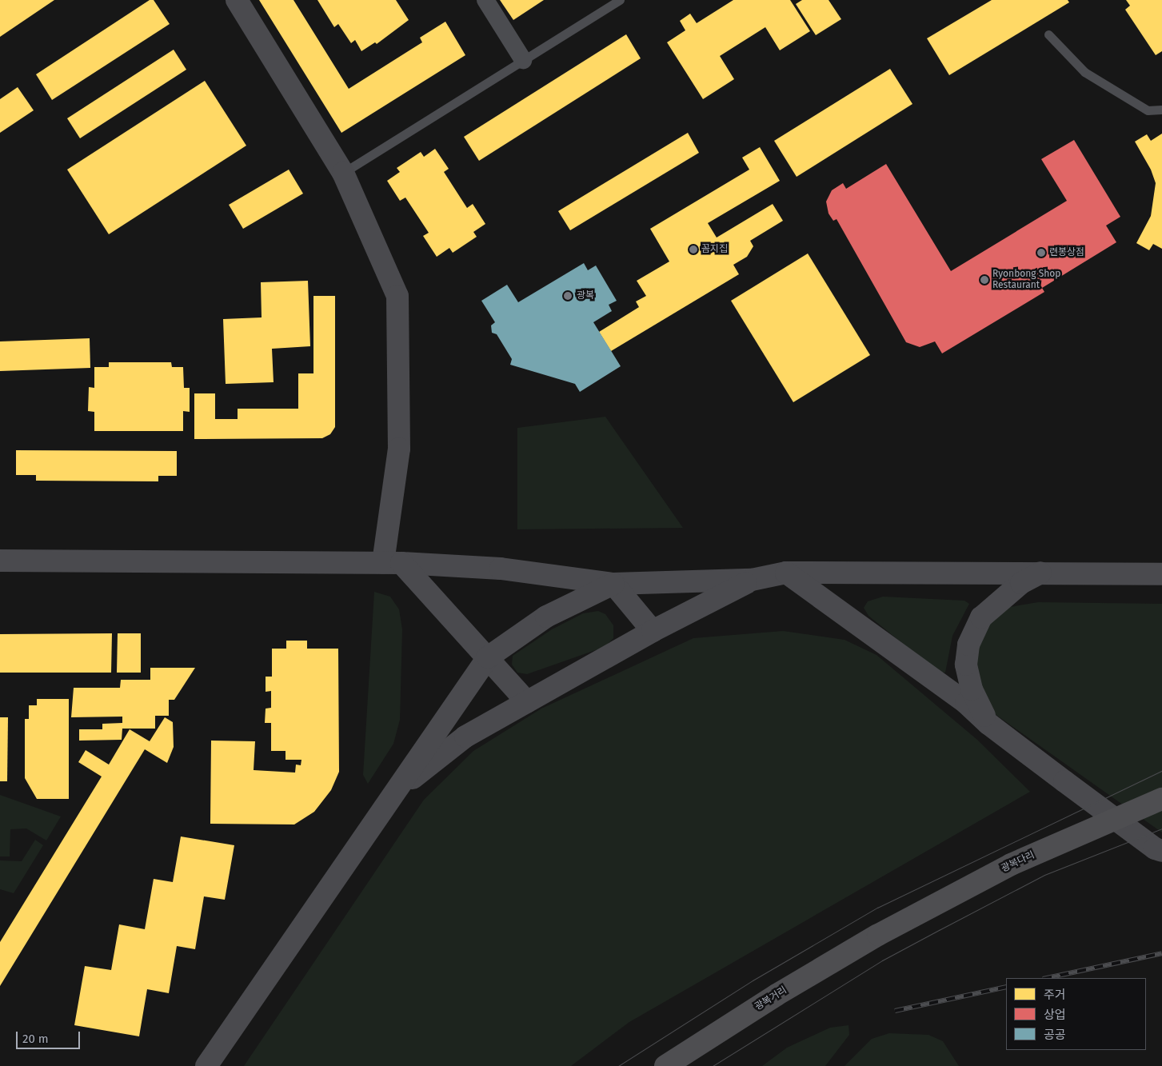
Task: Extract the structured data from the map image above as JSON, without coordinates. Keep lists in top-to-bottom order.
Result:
{
  "streets": {
    "highway": ["광복다리", "광복거리"]
  },
  "crossings": [
    ["광복다리", "광복거리"]
  ],
  "places": [
    "꼼지집",
    "련봉상점",
    "Ryonbong Shop Restaurant",
    "광복"
  ],
  "legend": ["주거", "상업", "공공"],
  "scale_bar": "20 m"
}
